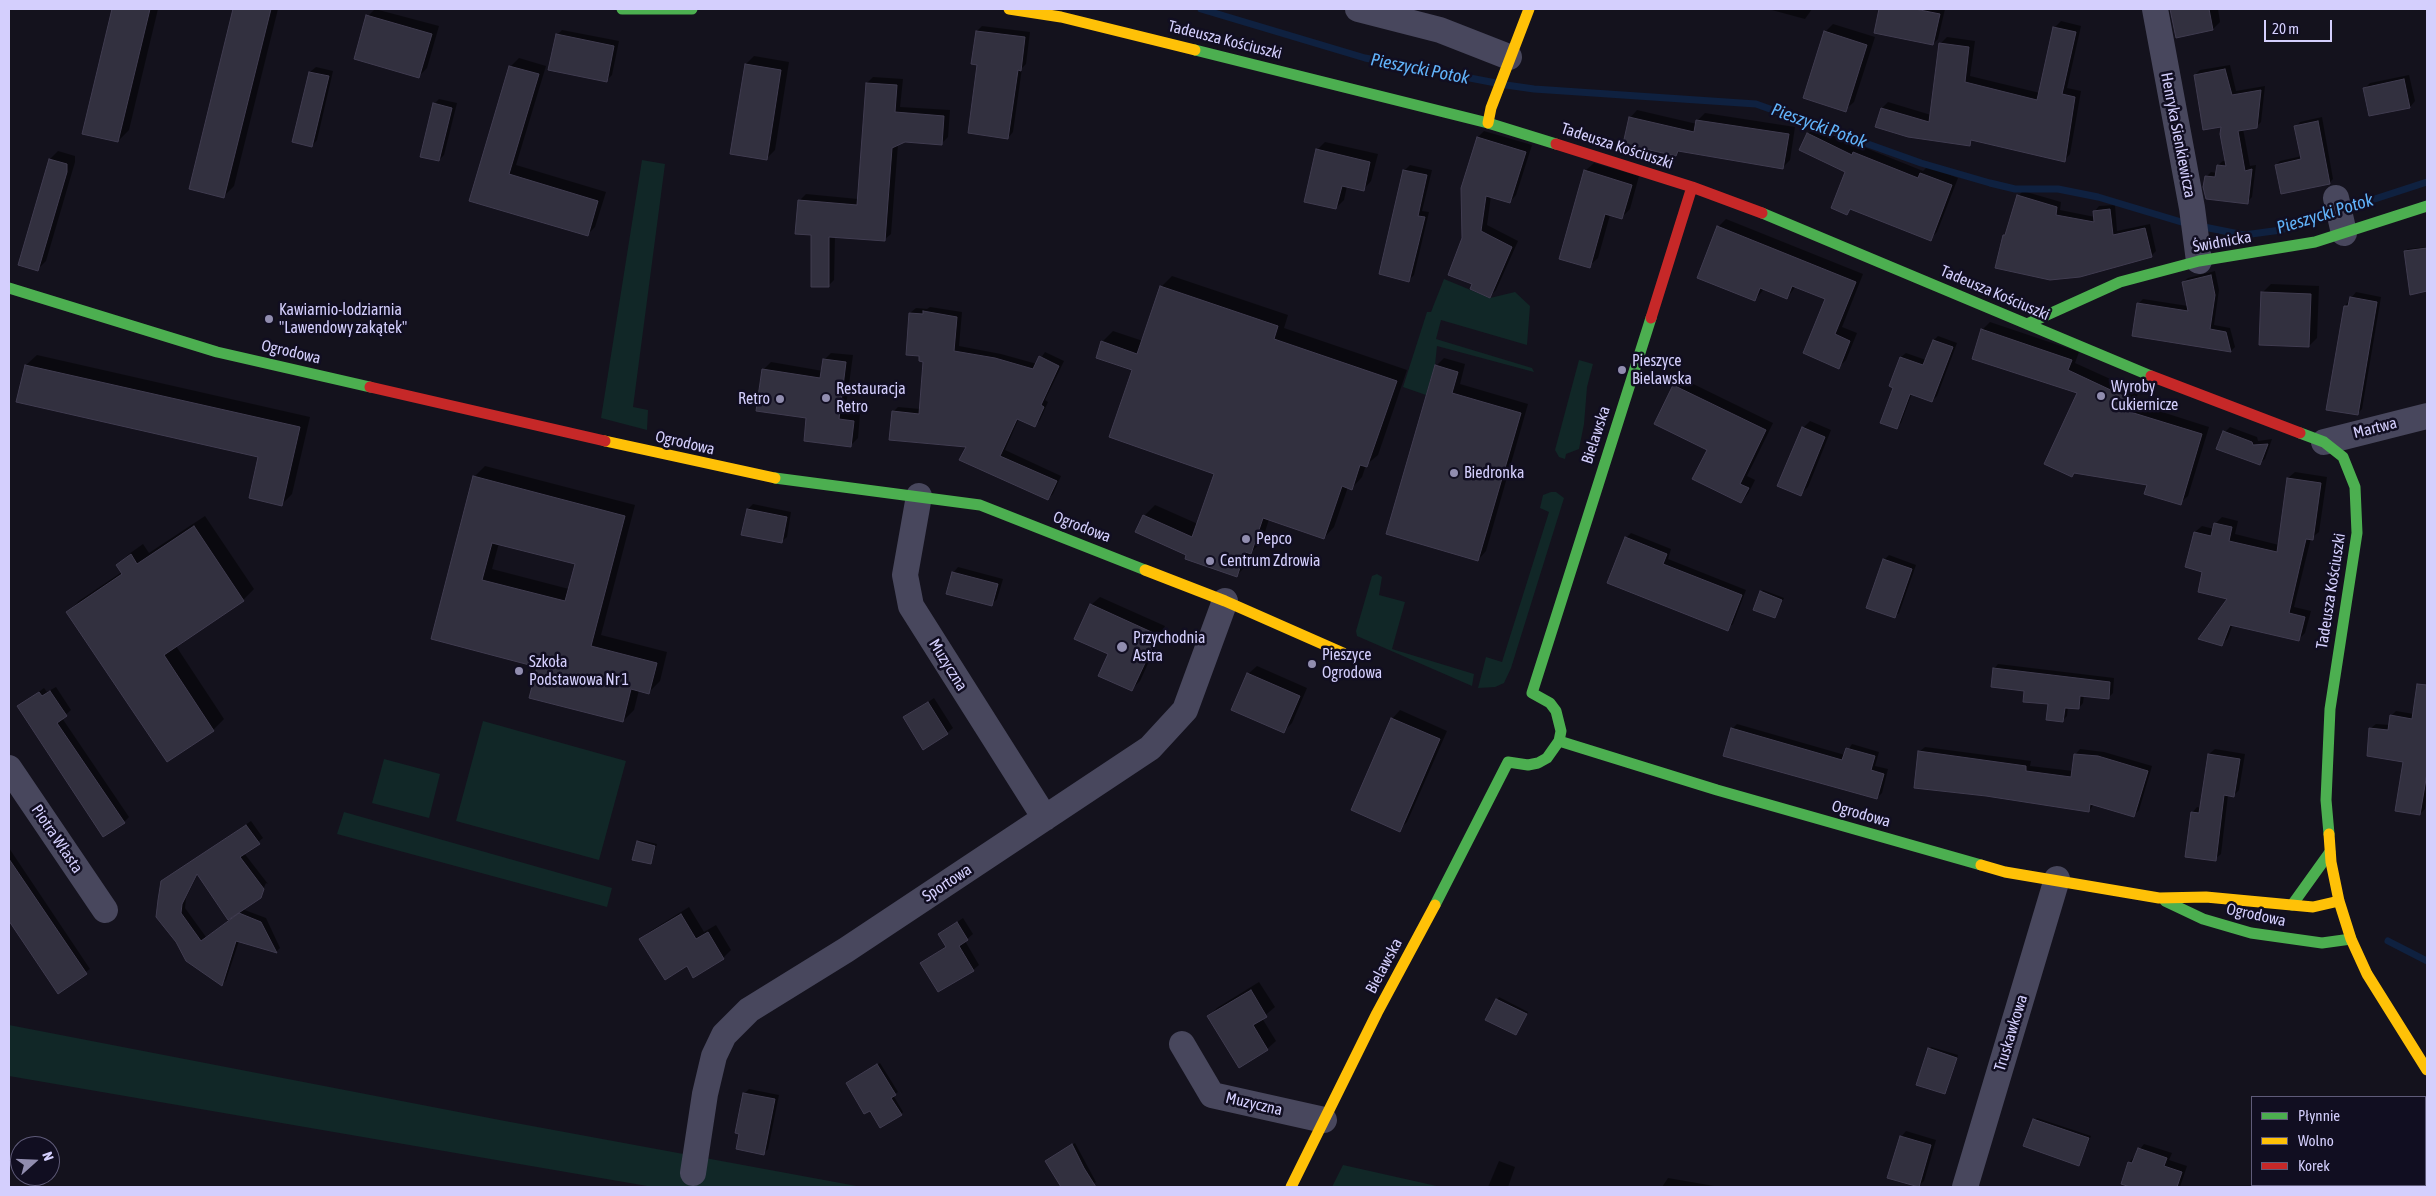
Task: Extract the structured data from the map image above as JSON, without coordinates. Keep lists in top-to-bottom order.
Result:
{
  "streets": {
    "street": [
      "Tadeusza Kościuszki",
      "Henryka Sienkiewicza",
      "Świdnicka",
      "Ogrodowa",
      "Martwa",
      "Bielawska",
      "Muzyczna",
      "Piotra Własta",
      "Sportowa",
      "Truskawkowa"
    ]
  },
  "crossings": [
    ["Tadeusza Kościuszki", "Świdnicka"],
    ["Tadeusza Kościuszki", "Ogrodowa"],
    ["Tadeusza Kościuszki", "Martwa"],
    ["Tadeusza Kościuszki", "Bielawska"],
    ["Henryka Sienkiewicza", "Świdnicka"],
    ["Ogrodowa", "Bielawska"],
    ["Ogrodowa", "Muzyczna"],
    ["Ogrodowa", "Sportowa"],
    ["Ogrodowa", "Truskawkowa"],
    ["Bielawska", "Muzyczna"],
    ["Muzyczna", "Sportowa"]
  ],
  "water": ["Pieszycki Potok"],
  "places": [
    "Kawiarnio-lodziarnia \"Lawendowy zakątek\"",
    "Pieszyce Bielawska",
    "Wyroby Cukiernicze",
    "Restauracja Retro",
    "Retro",
    "Biedronka",
    "Pepco",
    "Centrum Zdrowia",
    "Przychodnia Astra",
    "Pieszyce Ogrodowa",
    "Szkoła Podstawowa Nr 1"
  ],
  "legend": ["Płynnie", "Wolno", "Korek"],
  "scale_bar": "20 m",
  "north": "right"
}
